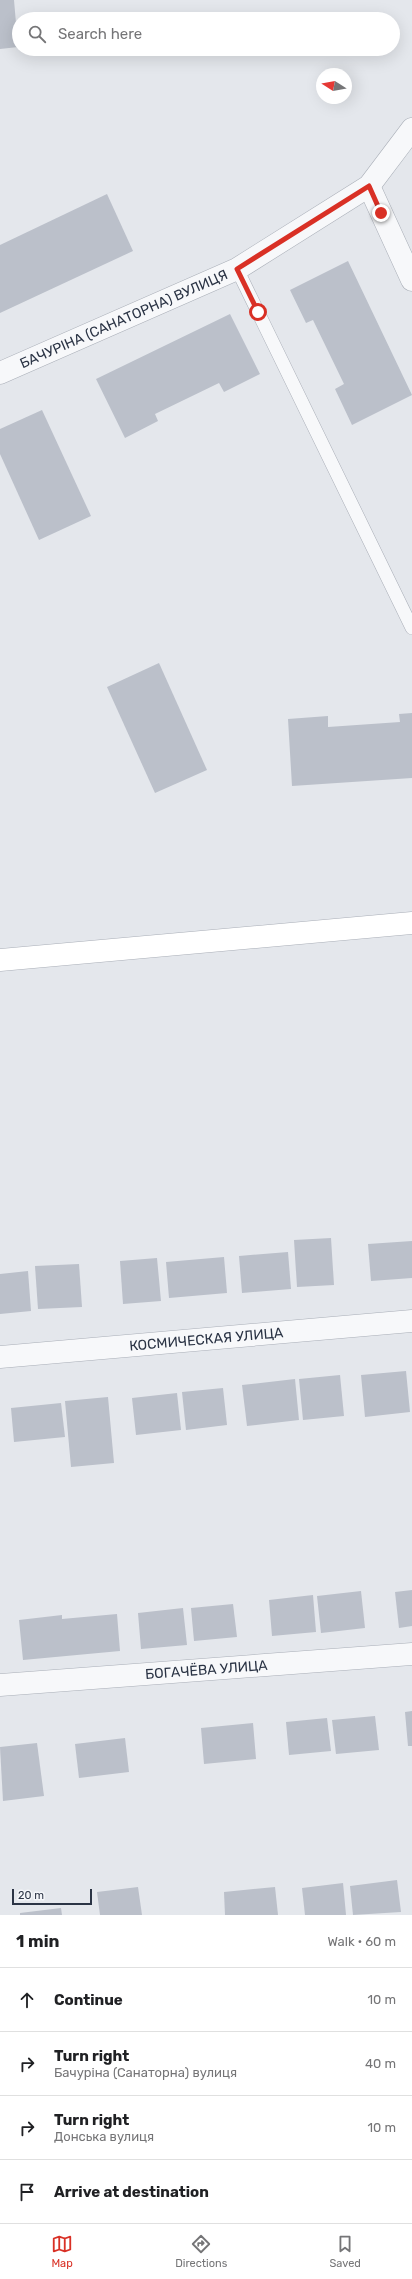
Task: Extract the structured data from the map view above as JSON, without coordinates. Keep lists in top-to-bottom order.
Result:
{
  "streets": {
    "street": ["БАЧУРІНА (САНАТОРНА) ВУЛИЦЯ", "КОСМИЧЕСКАЯ УЛИЦА", "БОГАЧЁВА УЛИЦА"]
  },
  "scale_bar": "20 m",
  "north": "left",
  "page": {
    "search": "Search here",
    "scale": "20 m",
    "heading": ["1 min", "Walk · 60 m"],
    "list": [
      ["Continue", "10 m"],
      ["Turn right", "Бачуріна (Санаторна) вулиця", "40 m"],
      ["Turn right", "Донська вулиця", "10 m"],
      "Arrive at destination"
    ],
    "nav": ["Map", "Directions", "Saved"]
  }
}
